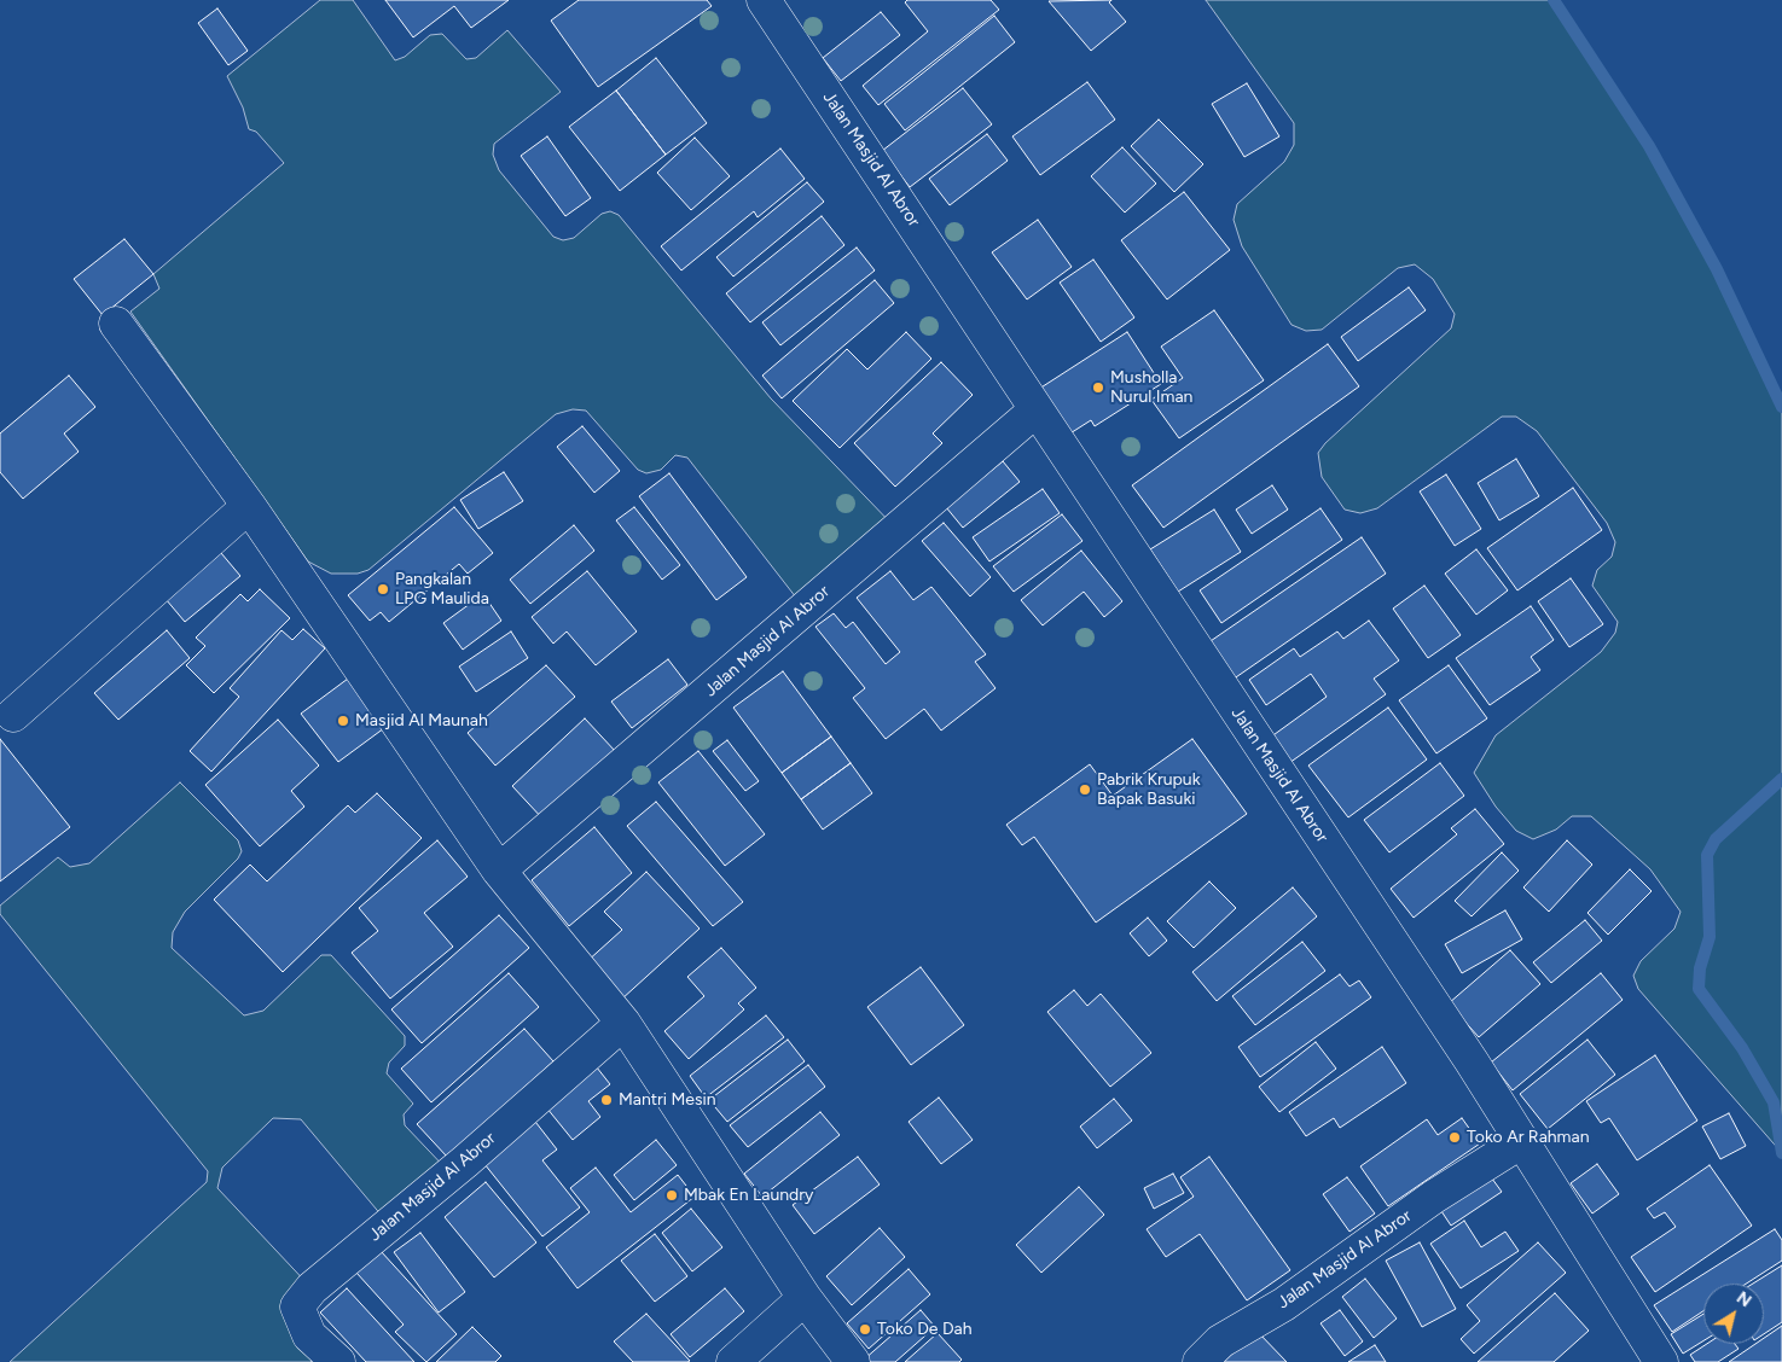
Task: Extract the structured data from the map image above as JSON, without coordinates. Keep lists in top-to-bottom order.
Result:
{
  "streets": {
    "street": ["Jalan Masjid Al Abror"]
  },
  "places": [
    "Musholla Nurul Iman",
    "Pangkalan LPG Maulida",
    "Masjid Al Maunah",
    "Pabrik Krupuk Bapak Basuki",
    "Mantri Mesin",
    "Toko Ar Rahman",
    "Mbak En Laundry",
    "Toko De Dah"
  ],
  "north": "top right"
}
